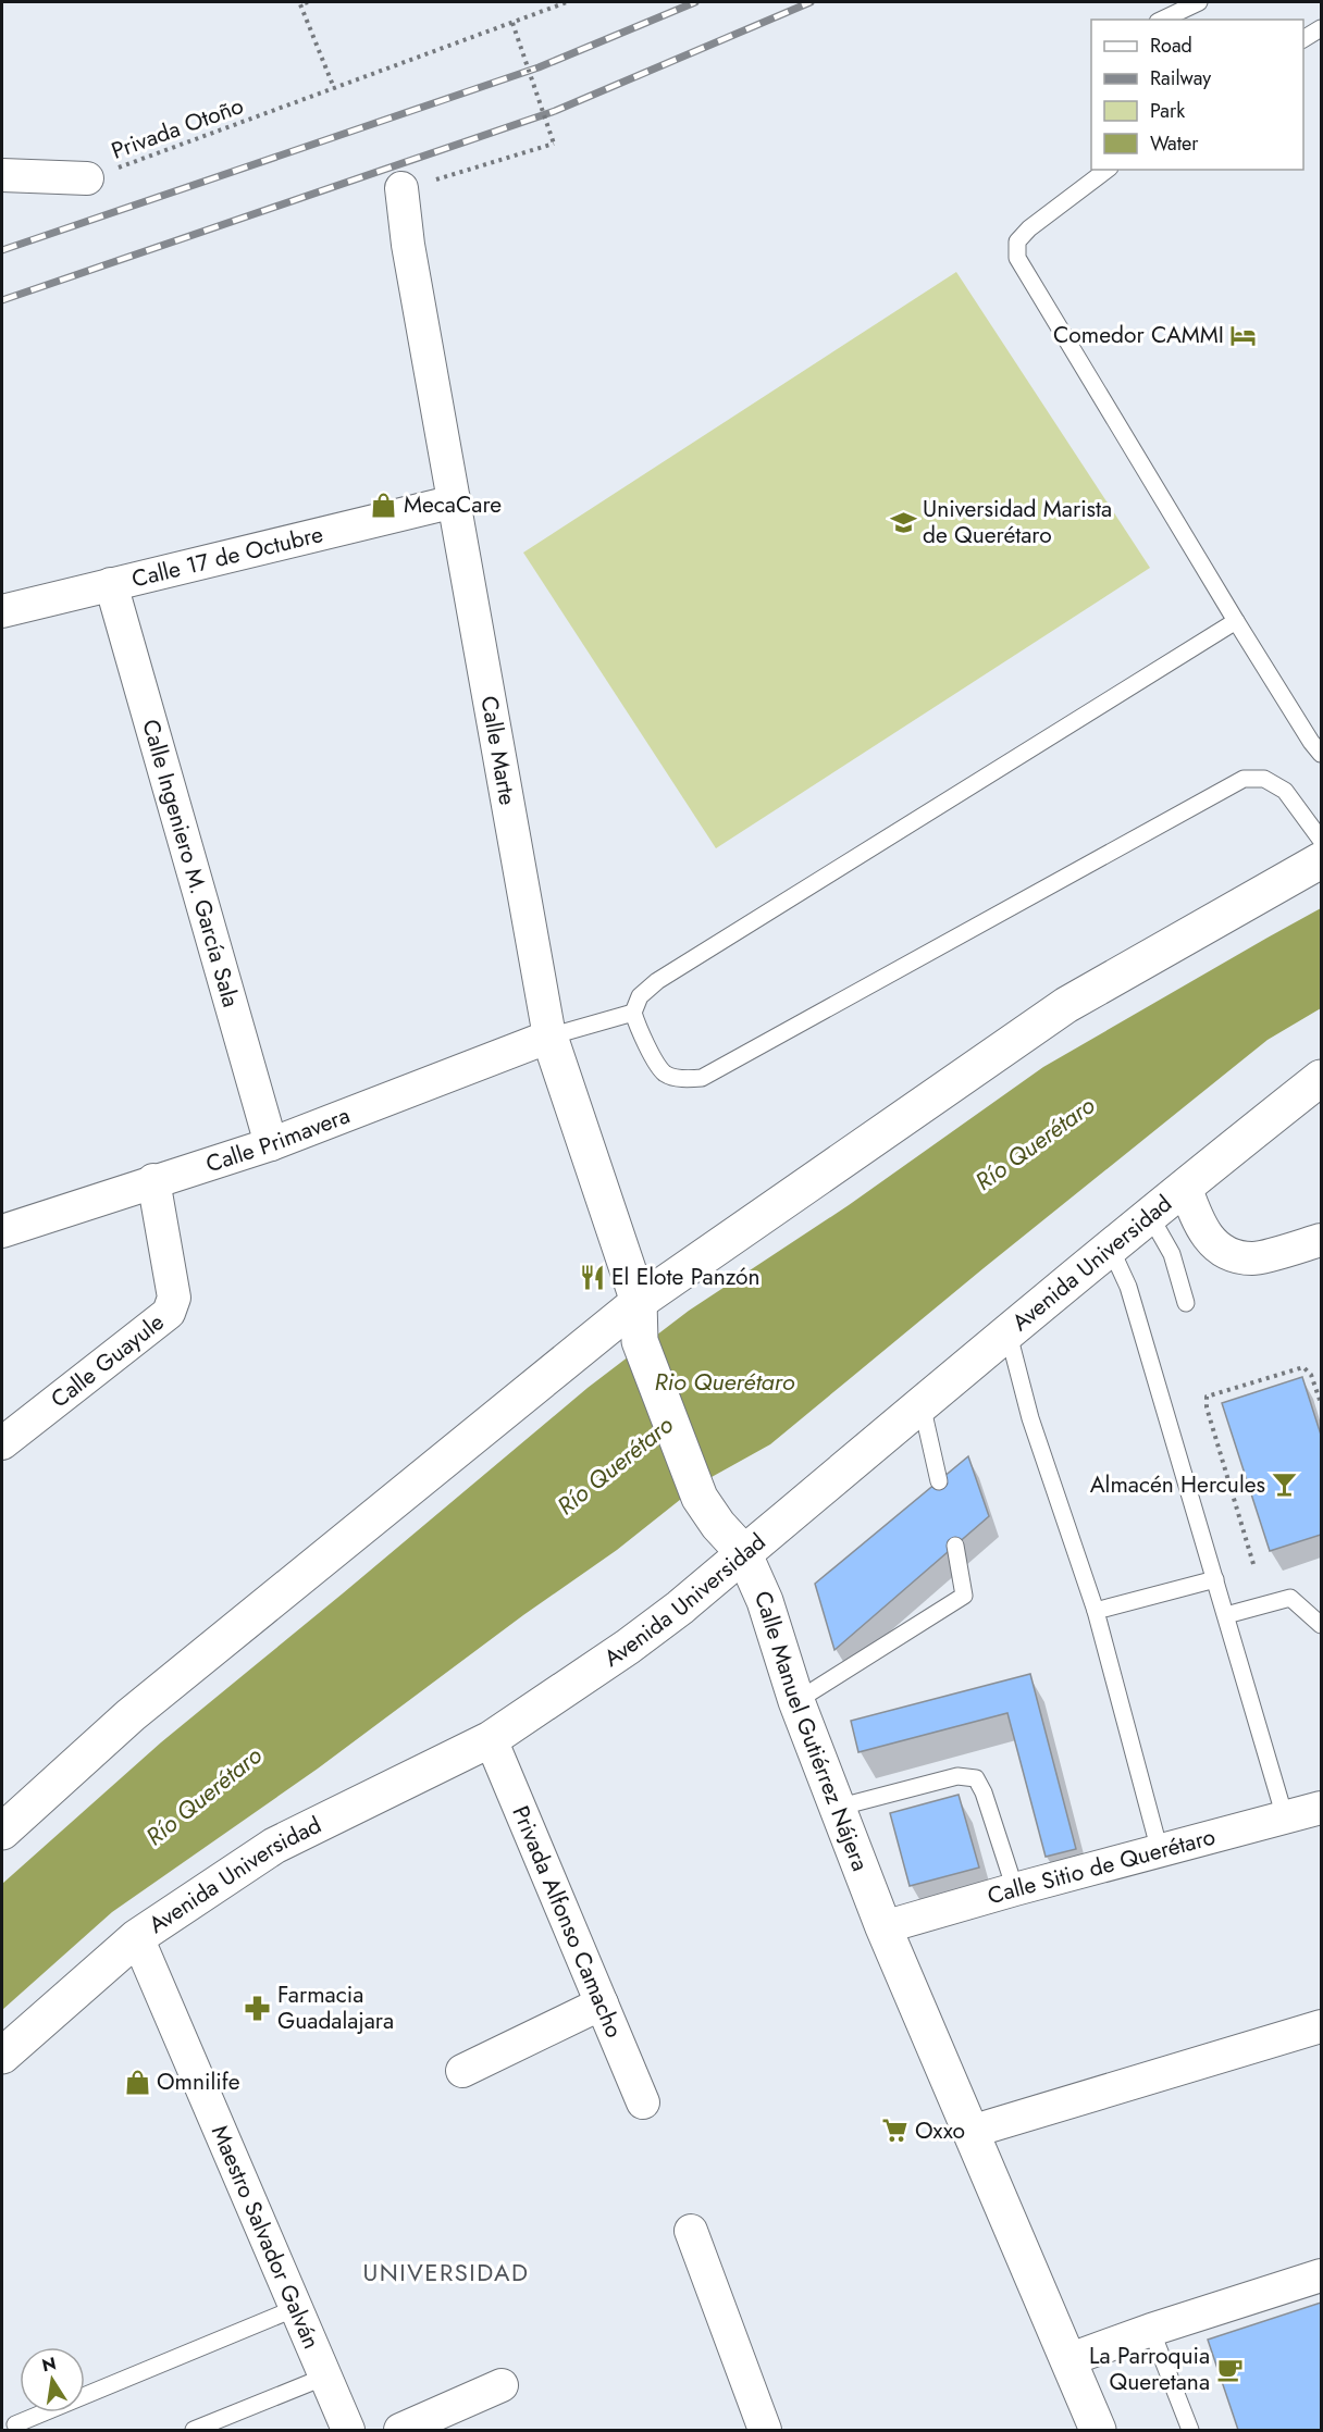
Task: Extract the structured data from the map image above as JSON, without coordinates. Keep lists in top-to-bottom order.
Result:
{
  "streets": {
    "main road": ["Calle Marte", "Avenida Universidad", "Calle Manuel Gutiérrez Nájera"],
    "street": [
      "Calle 17 de Octubre",
      "Calle Ingeniero M. García Sala",
      "Calle Primavera",
      "Calle Guayule",
      "Calle Sitio de Querétaro",
      "Privada Alfonso Camacho",
      "Maestro Salvador Galván"
    ],
    "path": ["Privada Otoño"]
  },
  "crossings": [
    ["Calle 17 de Octubre", "Calle Marte"],
    ["Calle 17 de Octubre", "Calle Ingeniero M. García Sala"],
    ["Calle Marte", "Calle Primavera"],
    ["Calle Marte", "Calle Manuel Gutiérrez Nájera"],
    ["Calle Ingeniero M. García Sala", "Calle Primavera"],
    ["Calle Primavera", "Calle Guayule"],
    ["Avenida Universidad", "Calle Manuel Gutiérrez Nájera"],
    ["Avenida Universidad", "Privada Alfonso Camacho"],
    ["Avenida Universidad", "Maestro Salvador Galván"],
    ["Calle Manuel Gutiérrez Nájera", "Calle Sitio de Querétaro"]
  ],
  "districts": ["UNIVERSIDAD"],
  "water": ["Río Querétaro", "Rio Querétaro"],
  "places": {
    "hotel": ["Comedor CAMMI"],
    "shop": ["MecaCare", "Omnilife"],
    "school or university": ["Universidad Marista de Querétaro"],
    "restaurant": ["El Elote Panzón"],
    "bar": ["Almacén Hercules"],
    "pharmacy": ["Farmacia Guadalajara"],
    "supermarket": ["Oxxo"],
    "cafe": ["La Parroquia Queretana"]
  },
  "legend": [
    "Road",
    "Railway",
    "Park",
    "Water"
  ],
  "north": "top"
}
